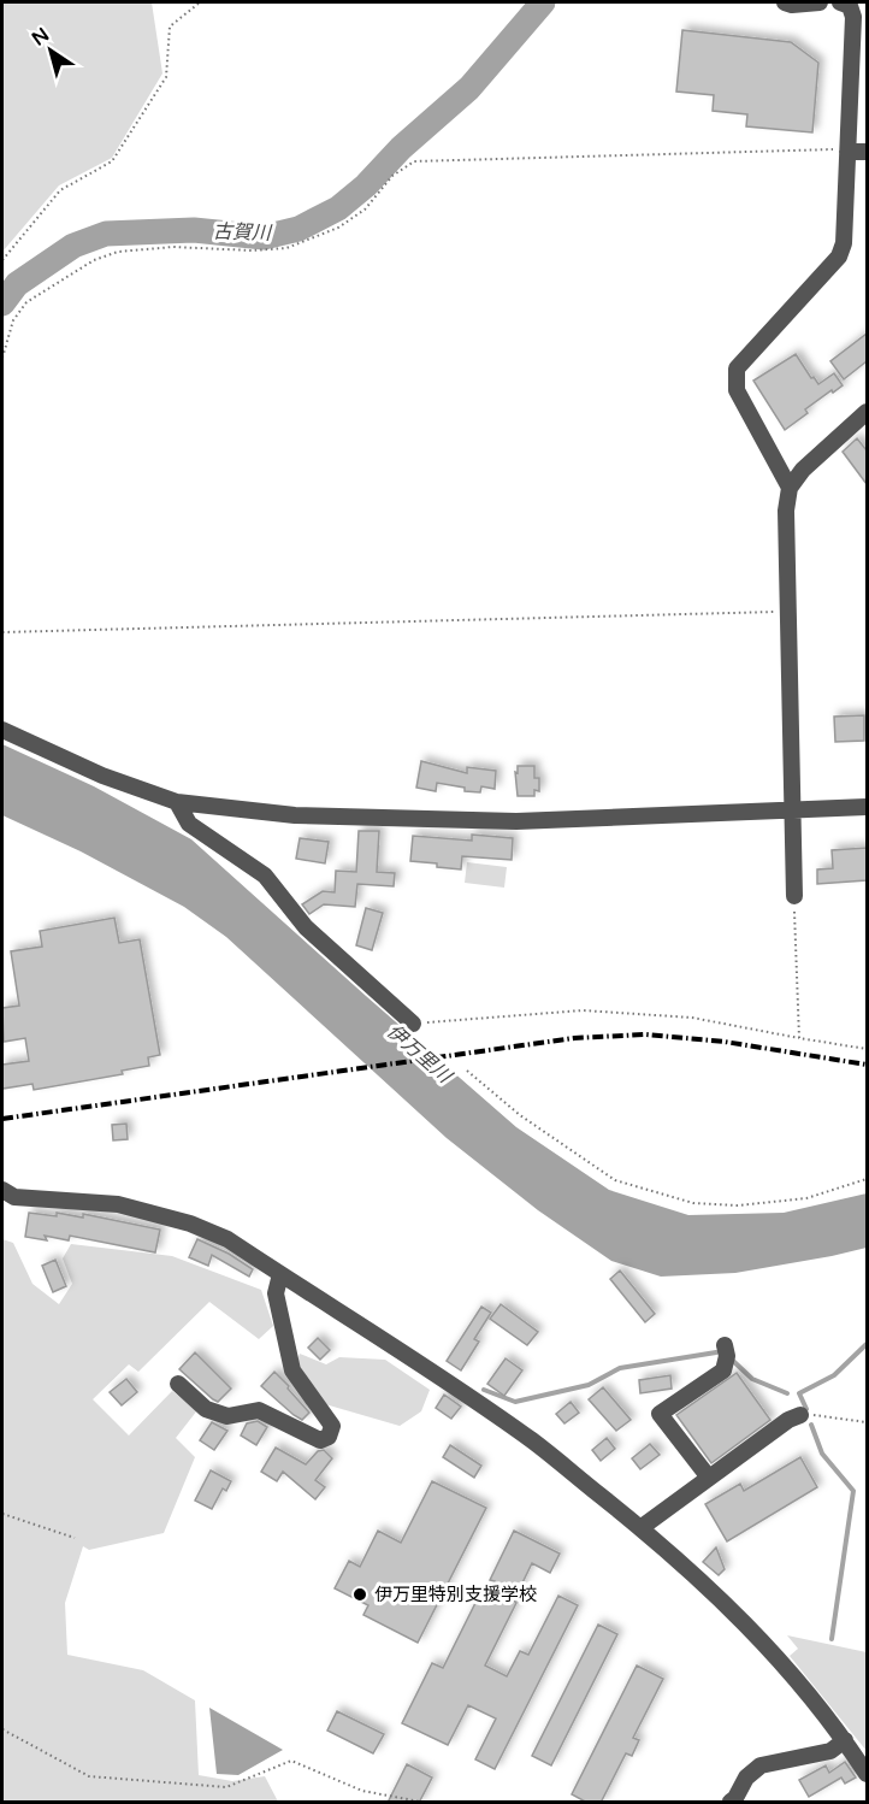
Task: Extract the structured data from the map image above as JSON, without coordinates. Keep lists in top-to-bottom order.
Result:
{
  "water": ["古賀川", "伊万里川"],
  "places": ["伊万里特別支援学校"],
  "north": "top left"
}
